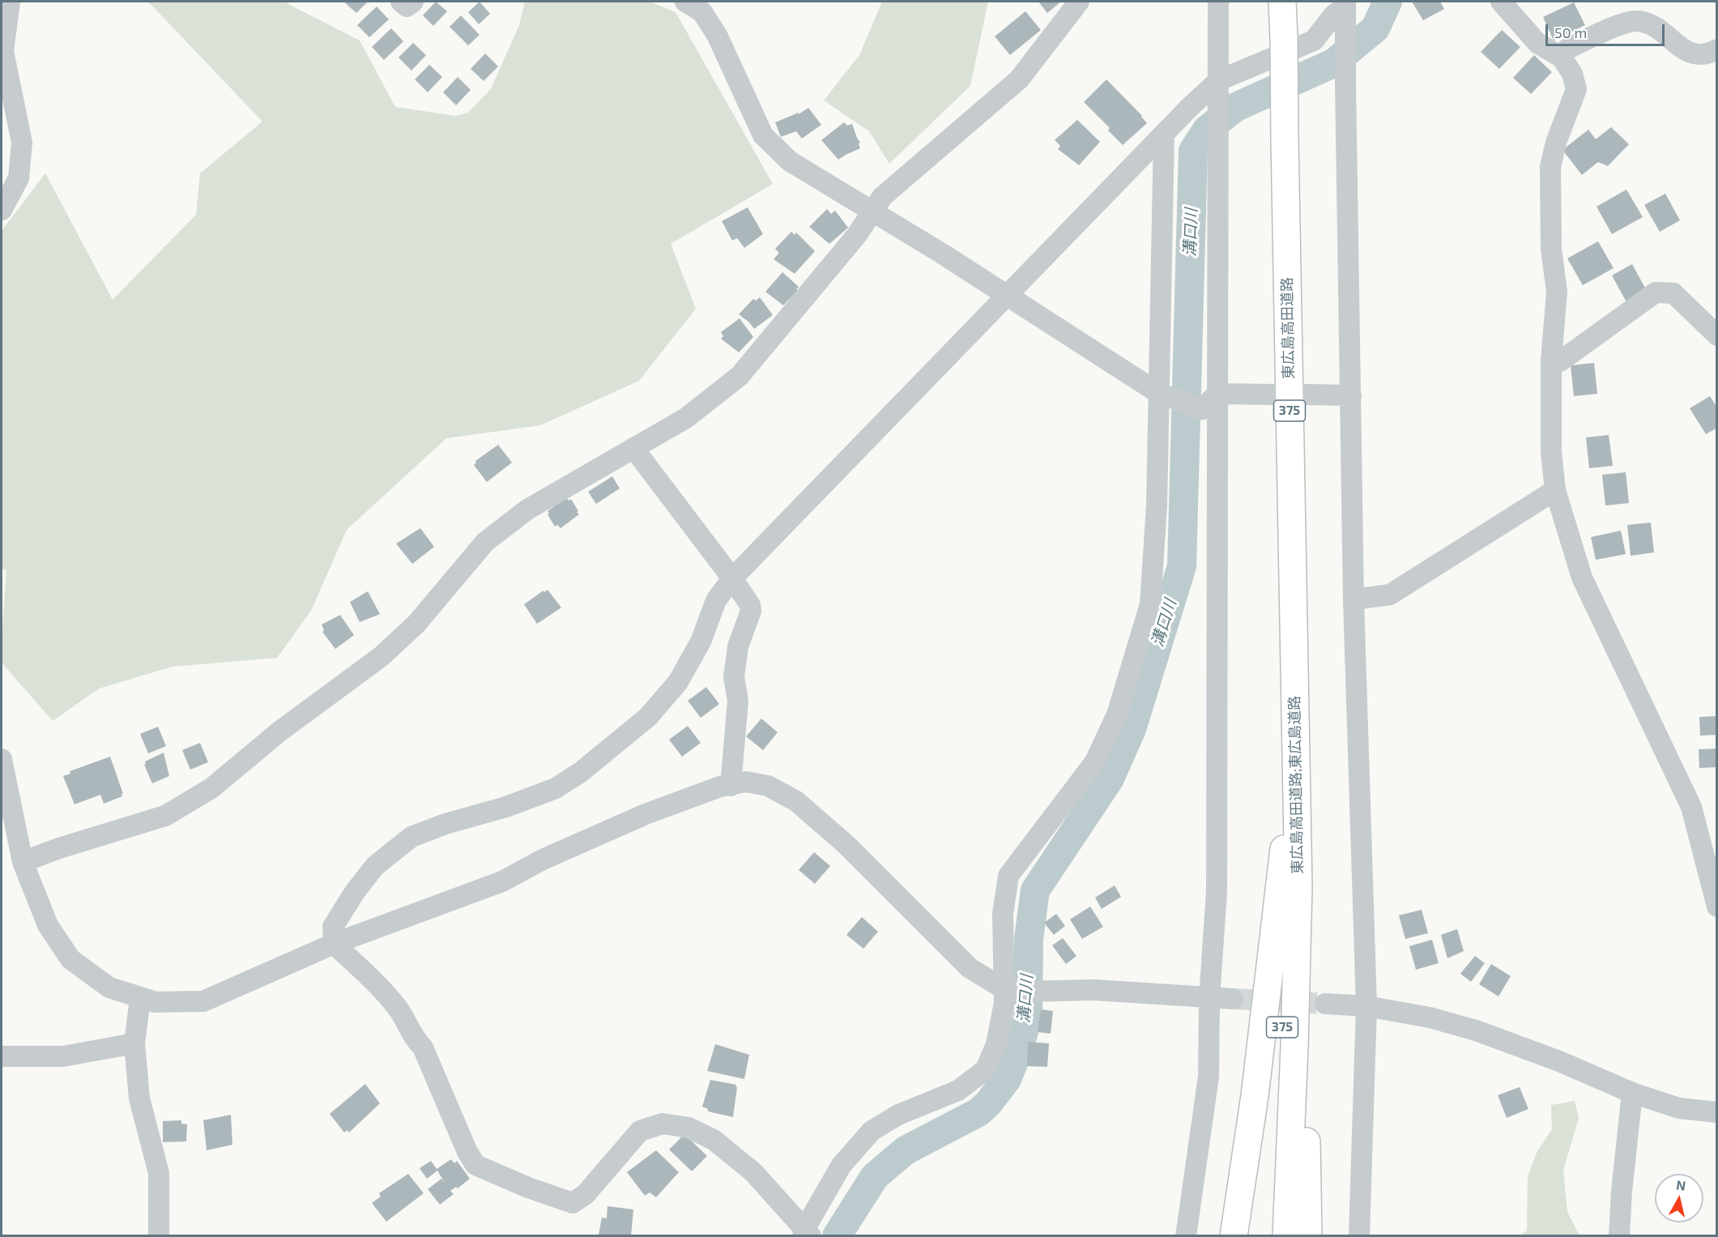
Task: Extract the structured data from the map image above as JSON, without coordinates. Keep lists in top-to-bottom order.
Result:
{
  "streets": {
    "highway": ["東広島高田道路", "375", "東広島高田道路;東広島道路"]
  },
  "crossings": [
    ["東広島高田道路", "東広島高田道路;東広島道路"]
  ],
  "water": ["溝口川"],
  "scale_bar": "50 m",
  "north": "top"
}
